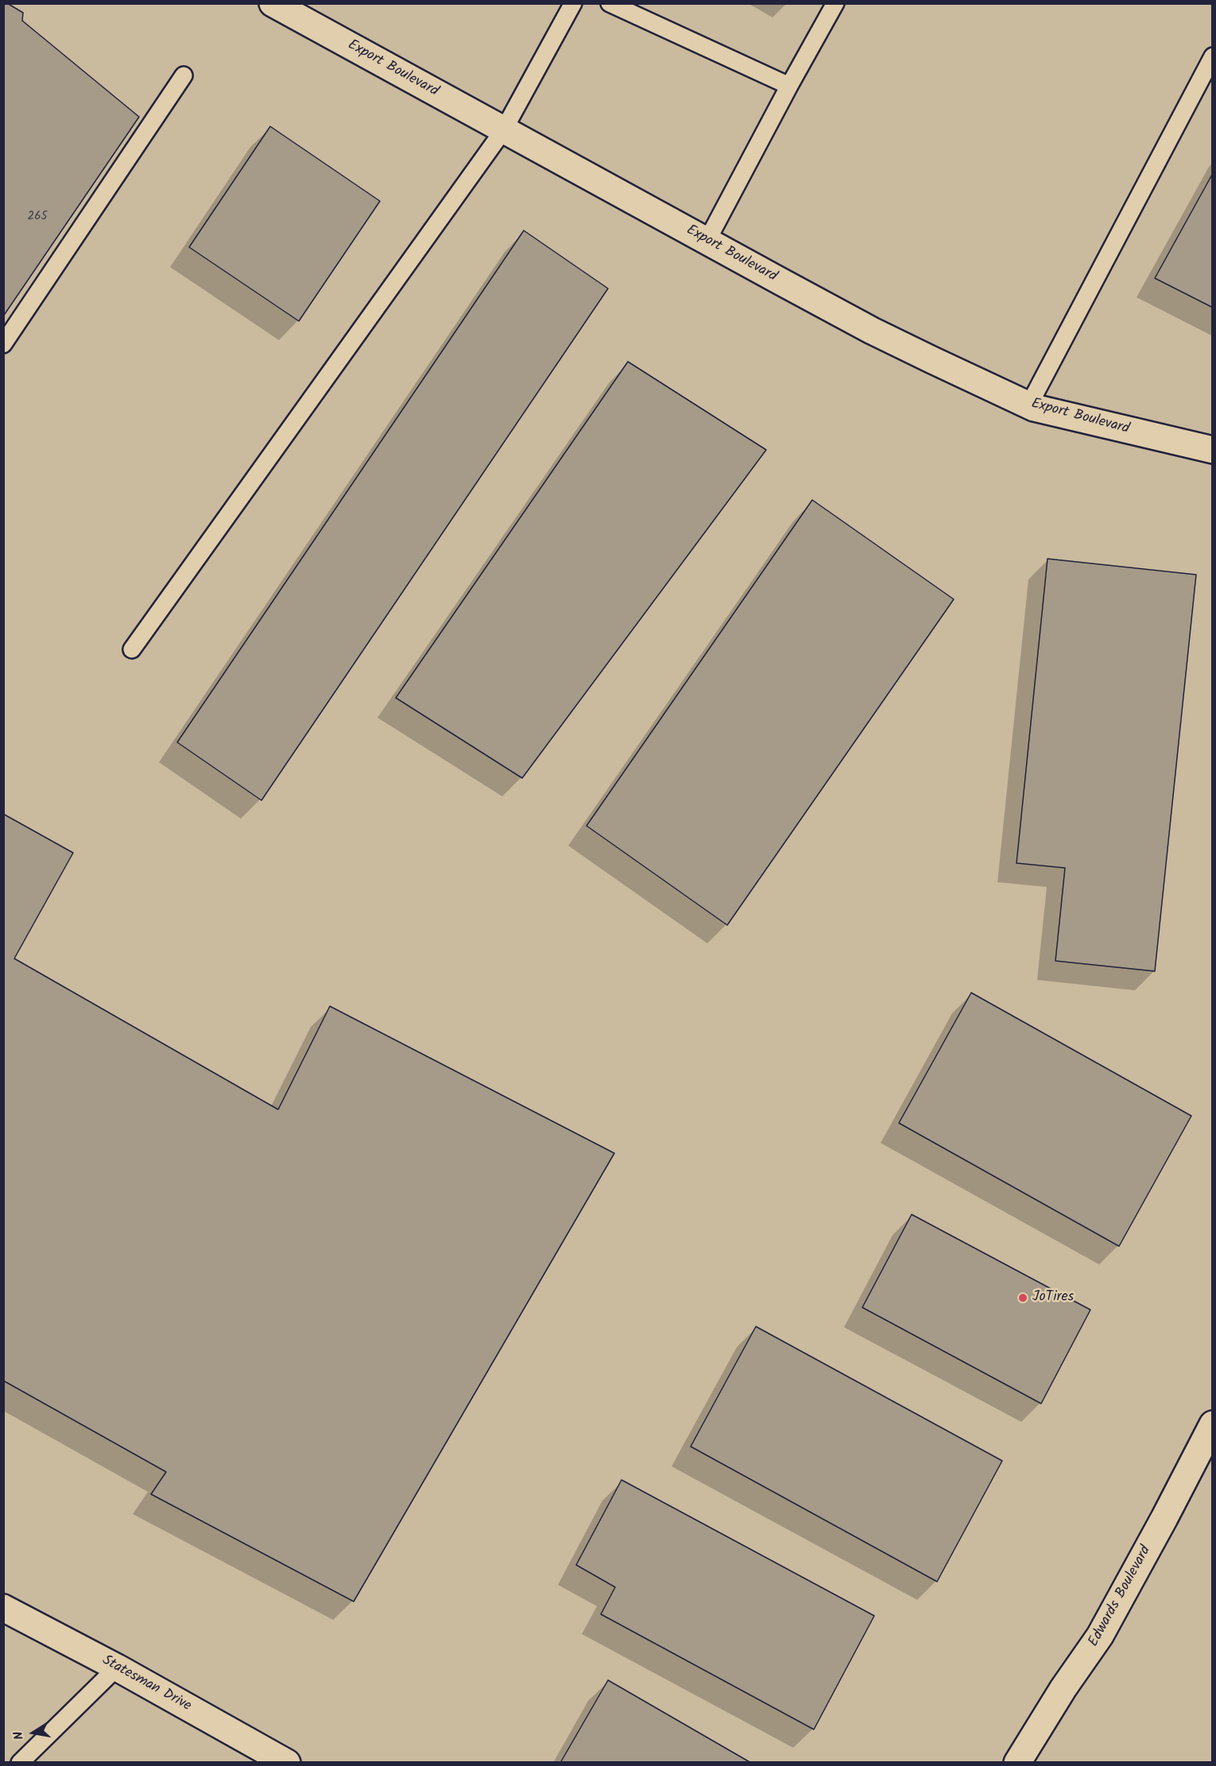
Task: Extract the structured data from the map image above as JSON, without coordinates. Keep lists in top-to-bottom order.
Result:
{
  "streets": {
    "street": ["Export Boulevard", "Edwards Boulevard", "Statesman Drive"]
  },
  "places": ["JoTires"],
  "house_numbers": ["265"],
  "north": "left"
}
